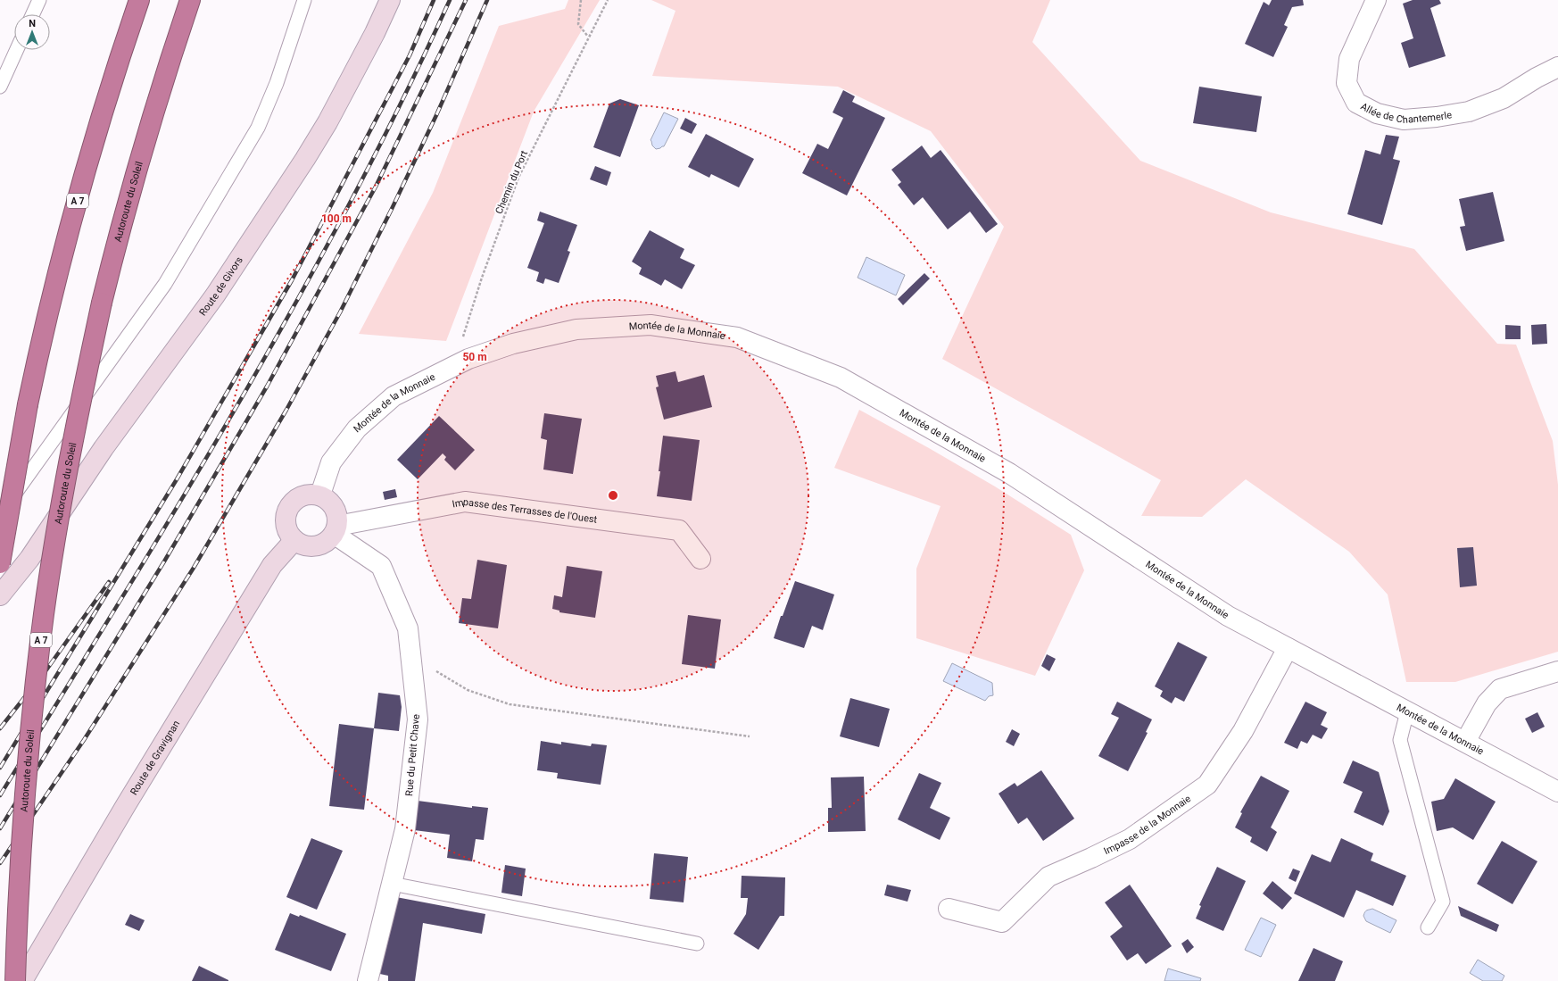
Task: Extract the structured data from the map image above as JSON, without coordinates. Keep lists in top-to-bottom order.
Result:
{
  "streets": {
    "highway": ["A 7", "Autoroute du Soleil"],
    "main road": ["Route de Givors", "Route de Gravignan"],
    "street": [
      "Allée de Chantemerle",
      "Montée de la Monnaie",
      "Impasse des Terrasses de l'Ouest",
      "Rue du Petit Chave",
      "Impasse de la Monnaie"
    ],
    "path": ["Chemin du Port"]
  },
  "crossings": [
    ["Chemin du Port", "Montée de la Monnaie"],
    ["Montée de la Monnaie", "Impasse des Terrasses de l'Ouest"],
    ["Montée de la Monnaie", "Rue du Petit Chave"],
    ["Montée de la Monnaie", "Route de Gravignan"],
    ["Montée de la Monnaie", "Impasse de la Monnaie"],
    ["Impasse des Terrasses de l'Ouest", "Rue du Petit Chave"],
    ["Impasse des Terrasses de l'Ouest", "Route de Gravignan"],
    ["Rue du Petit Chave", "Route de Gravignan"]
  ],
  "north": "top",
  "rings": ["100 m", "50 m"]
}
